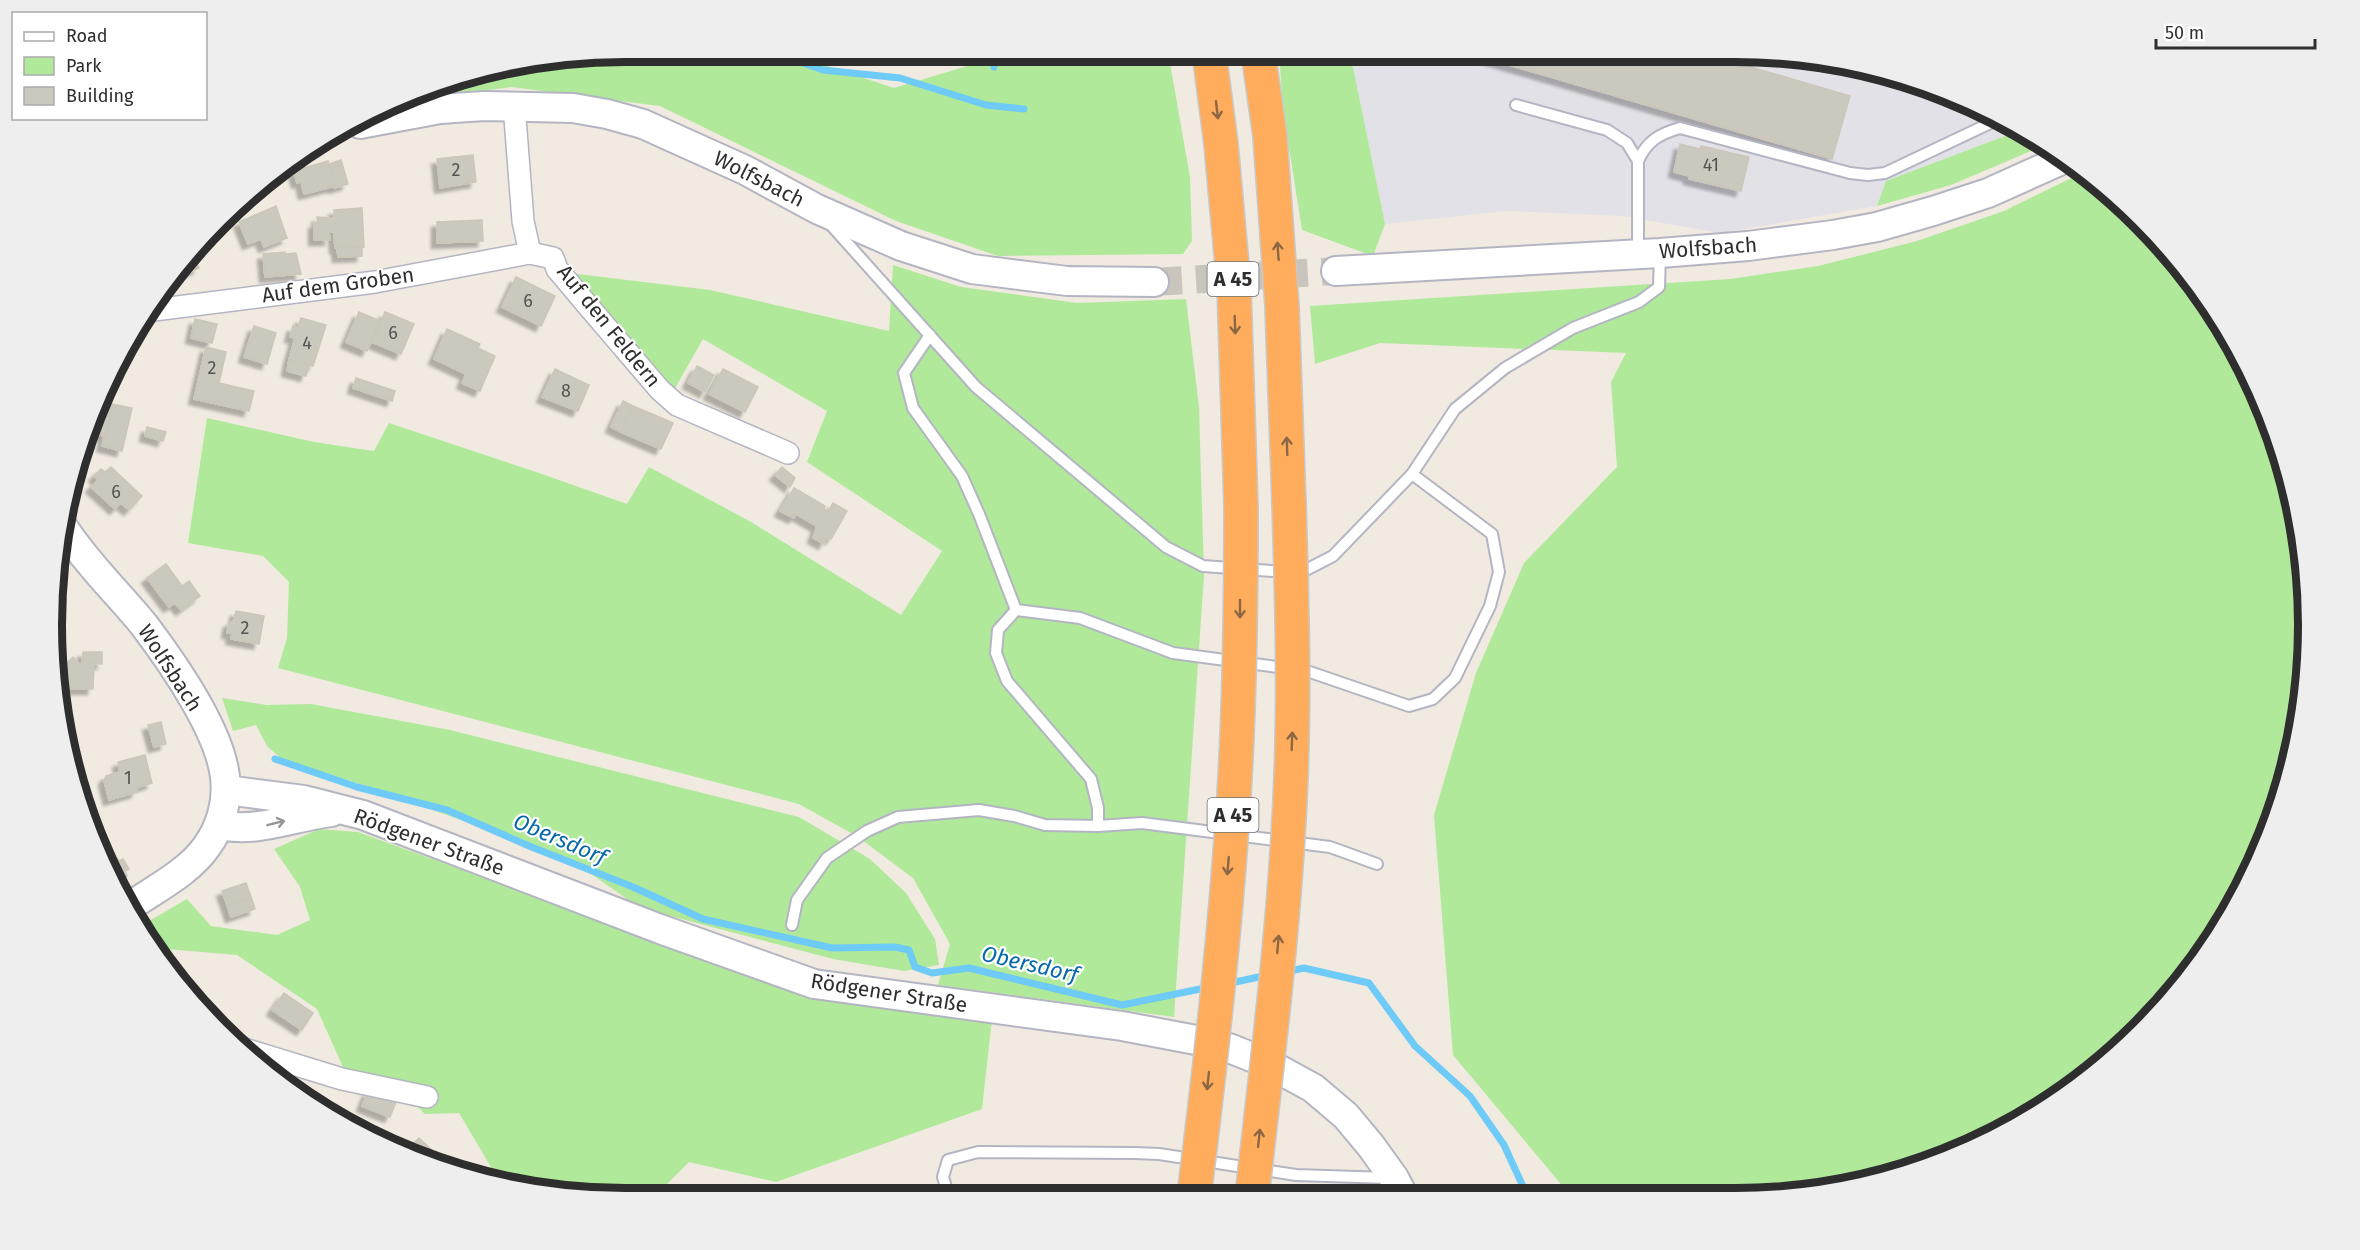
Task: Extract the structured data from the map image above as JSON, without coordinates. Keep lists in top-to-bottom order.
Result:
{
  "streets": {
    "highway": ["A 45"],
    "main road": ["Wolfsbach", "Rödgener Straße"],
    "street": ["Auf dem Groben", "Auf den Feldern"]
  },
  "crossings": [
    ["Wolfsbach", "Auf den Feldern"],
    ["Wolfsbach", "Rödgener Straße"],
    ["Auf dem Groben", "Auf den Feldern"]
  ],
  "water": ["Obersdorf"],
  "house_numbers": [
    "41",
    "2",
    "6",
    "6",
    "4",
    "2",
    "8",
    "6",
    "2",
    "1"
  ],
  "legend": ["Road", "Park", "Building"],
  "scale_bar": "50 m"
}
